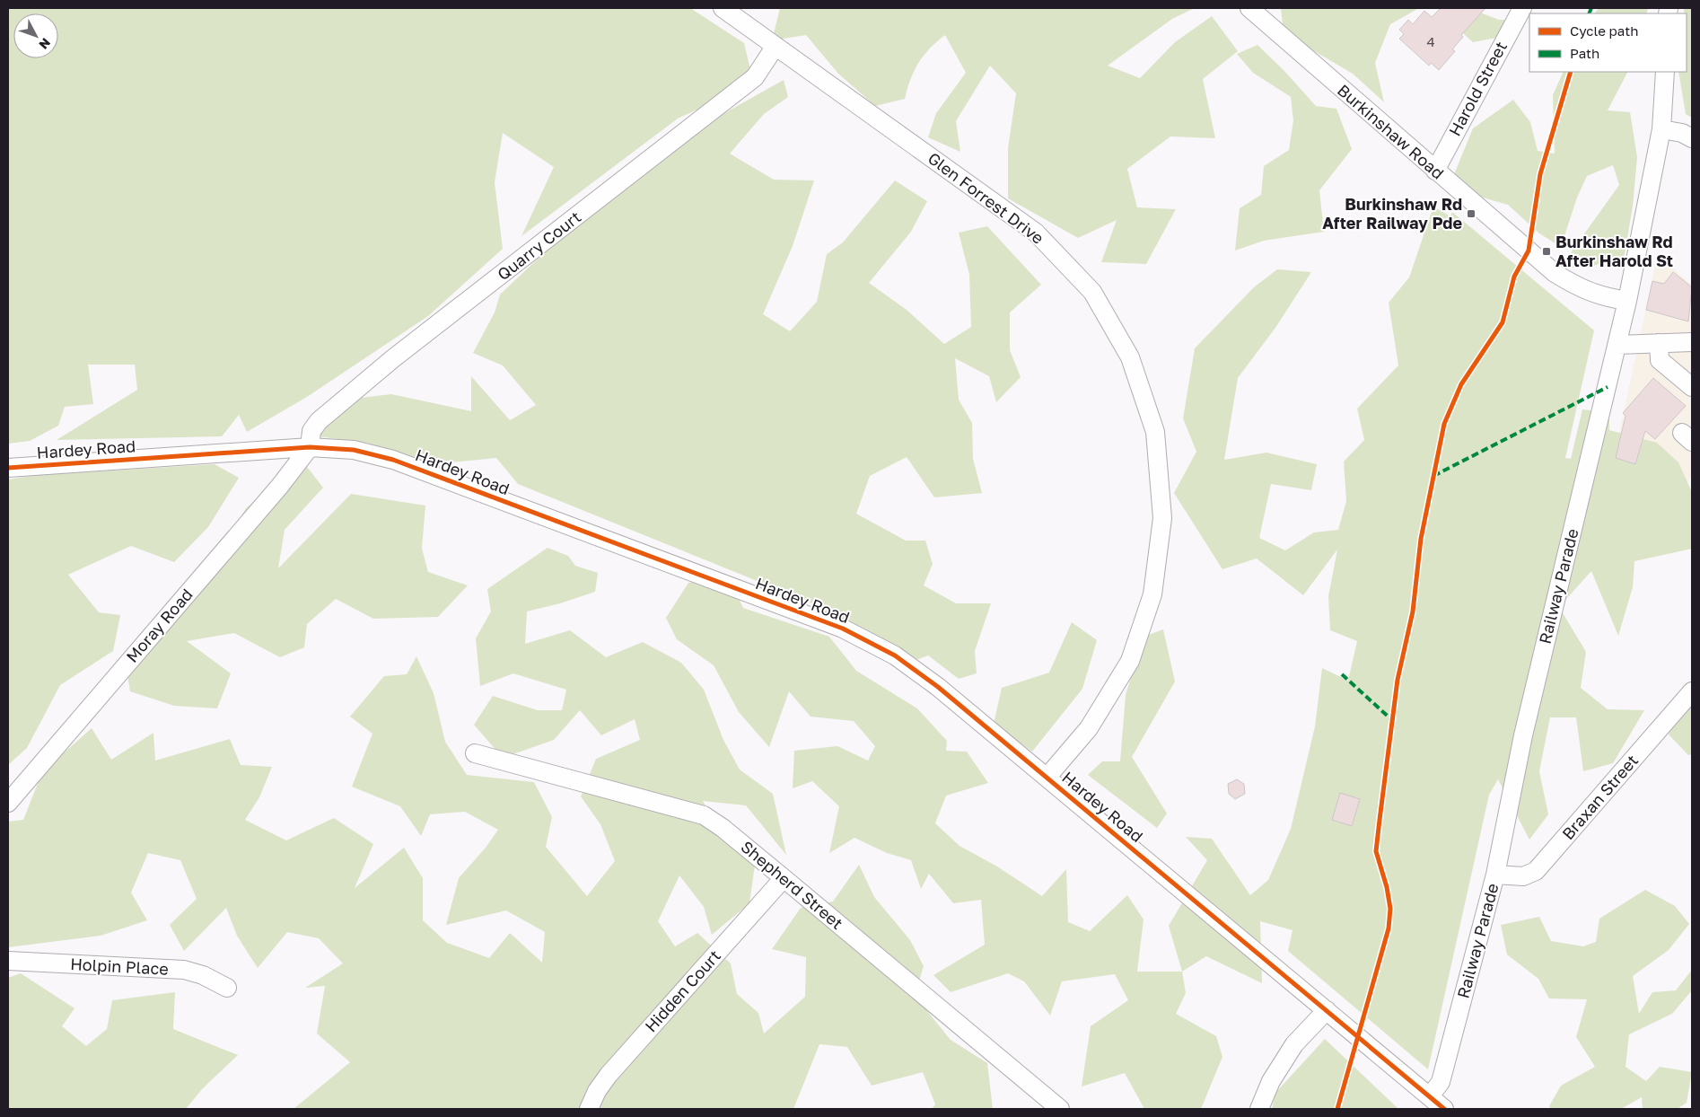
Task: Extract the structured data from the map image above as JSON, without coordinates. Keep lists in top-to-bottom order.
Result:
{
  "streets": {
    "street": [
      "Harold Street",
      "Burkinshaw Road",
      "Glen Forrest Drive",
      "Quarry Court",
      "Hardey Road",
      "Railway Parade",
      "Moray Road",
      "Braxan Street",
      "Shepherd Street",
      "Holpin Place",
      "Hidden Court"
    ]
  },
  "crossings": [
    ["Harold Street", "Burkinshaw Road"],
    ["Burkinshaw Road", "Railway Parade"],
    ["Glen Forrest Drive", "Quarry Court"],
    ["Glen Forrest Drive", "Hardey Road"],
    ["Quarry Court", "Hardey Road"],
    ["Quarry Court", "Moray Road"],
    ["Hardey Road", "Railway Parade"],
    ["Hardey Road", "Moray Road"],
    ["Railway Parade", "Braxan Street"],
    ["Shepherd Street", "Hidden Court"]
  ],
  "places": {
    "transit": ["Burkinshaw Rd After Railway Pde", "Burkinshaw Rd After Harold St"]
  },
  "house_numbers": ["4"],
  "legend": ["Cycle path", "Path"],
  "north": "bottom right"
}
